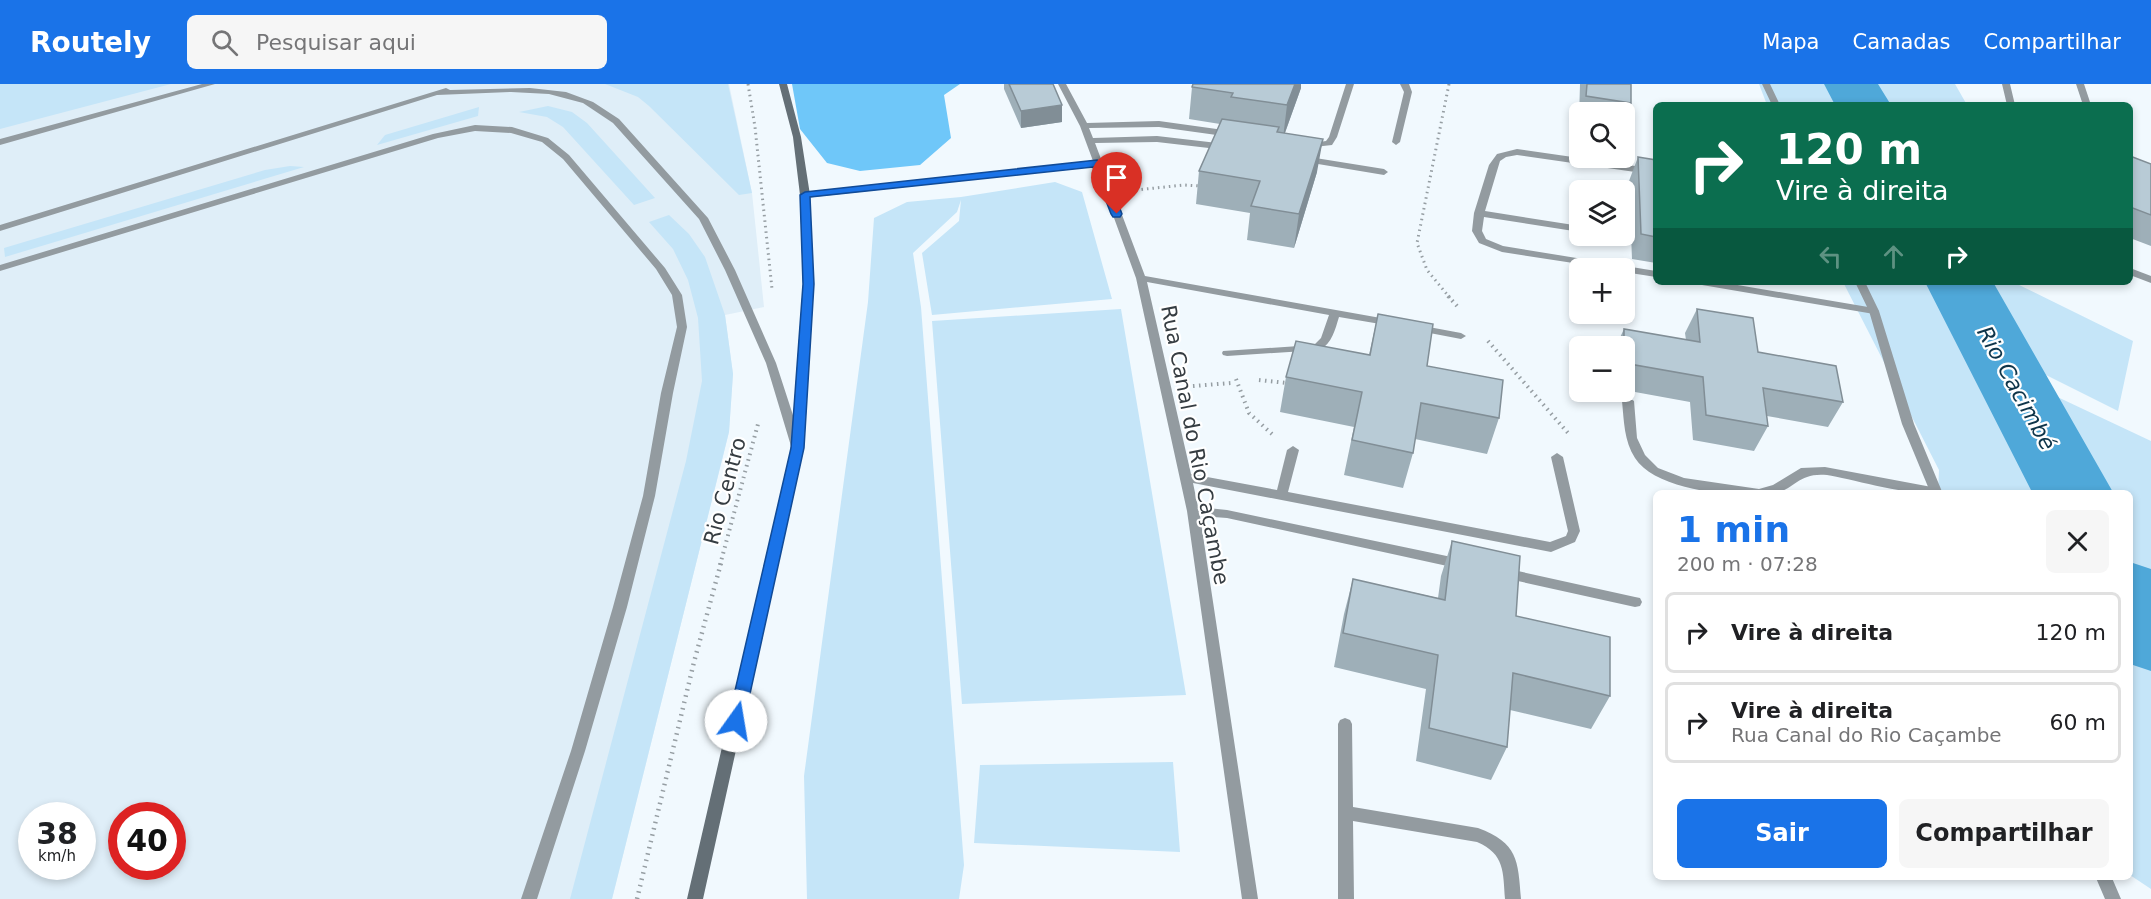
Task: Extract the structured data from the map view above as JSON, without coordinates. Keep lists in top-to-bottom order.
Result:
{
  "streets": {
    "street": ["Rua Canal do Rio Caçambe"],
    "path": ["Rio Centro"]
  },
  "water": ["Rio Cacimbé"],
  "page": {
    "header": "Routely",
    "search": "Pesquisar aqui",
    "nav": ["Mapa", "Camadas", "Compartilhar"],
    "map_buttons": ["+", "−"],
    "turn": ["120 m", "Vire à direita"],
    "heading": ["1 min", "200 m · 07:28"],
    "list": [
      {
        "name": "Vire à direita",
        "value": "120 m"
      },
      {
        "name": "Vire à direita",
        "note": "Rua Canal do Rio Caçambe",
        "value": "60 m"
      }
    ],
    "buttons": ["Sair", "Compartilhar"],
    "speed": "38 km/h",
    "limit": "40"
  }
}
